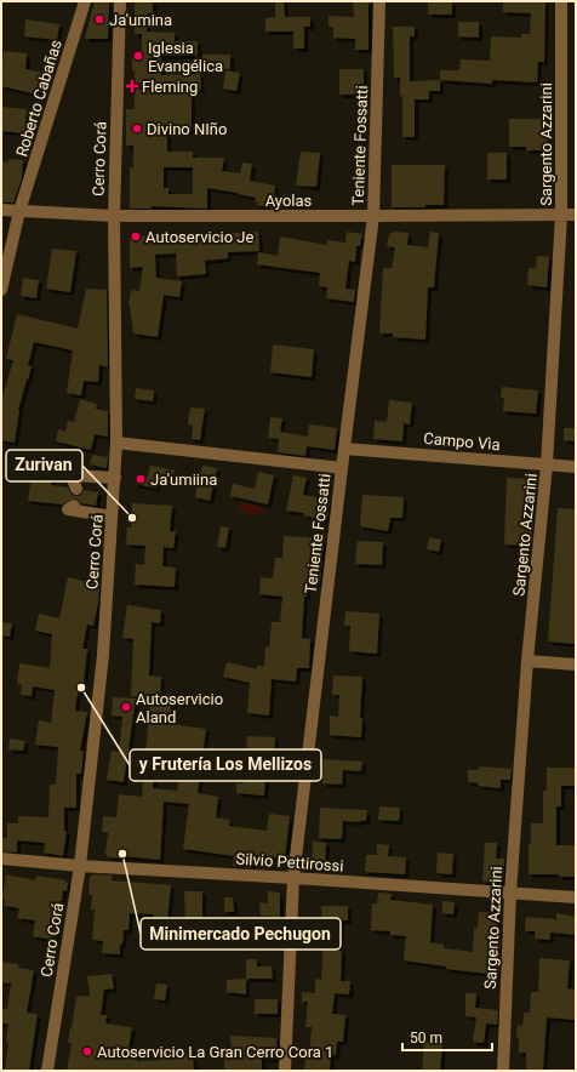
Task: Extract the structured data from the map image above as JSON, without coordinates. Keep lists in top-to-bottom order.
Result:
{
  "streets": {
    "street": [
      "Roberto Cabañas",
      "Sargento Azzarini",
      "Teniente Fossatti",
      "Cerro Corá",
      "Ayolas",
      "Campo Vìa",
      "Silvio Pettirossi"
    ]
  },
  "crossings": [
    ["Roberto Cabañas", "Ayolas"],
    ["Sargento Azzarini", "Ayolas"],
    ["Sargento Azzarini", "Campo Vìa"],
    ["Sargento Azzarini", "Silvio Pettirossi"],
    ["Teniente Fossatti", "Ayolas"],
    ["Teniente Fossatti", "Campo Vìa"],
    ["Teniente Fossatti", "Silvio Pettirossi"],
    ["Cerro Corá", "Ayolas"],
    ["Cerro Corá", "Silvio Pettirossi"]
  ],
  "places": {
    "other": [
      "Ja'umina",
      "Iglesia Evangélica",
      "Divino NIño",
      "Autoservicio Je",
      "Ja'umiina",
      "Zurivan",
      "y Frutería Los Mellizos",
      "Autoservicio Aland",
      "Minimercado Pechugon",
      "Autoservicio La Gran Cerro Cora 1"
    ],
    "health": ["Fleming"]
  },
  "scale_bar": "50 m"
}
